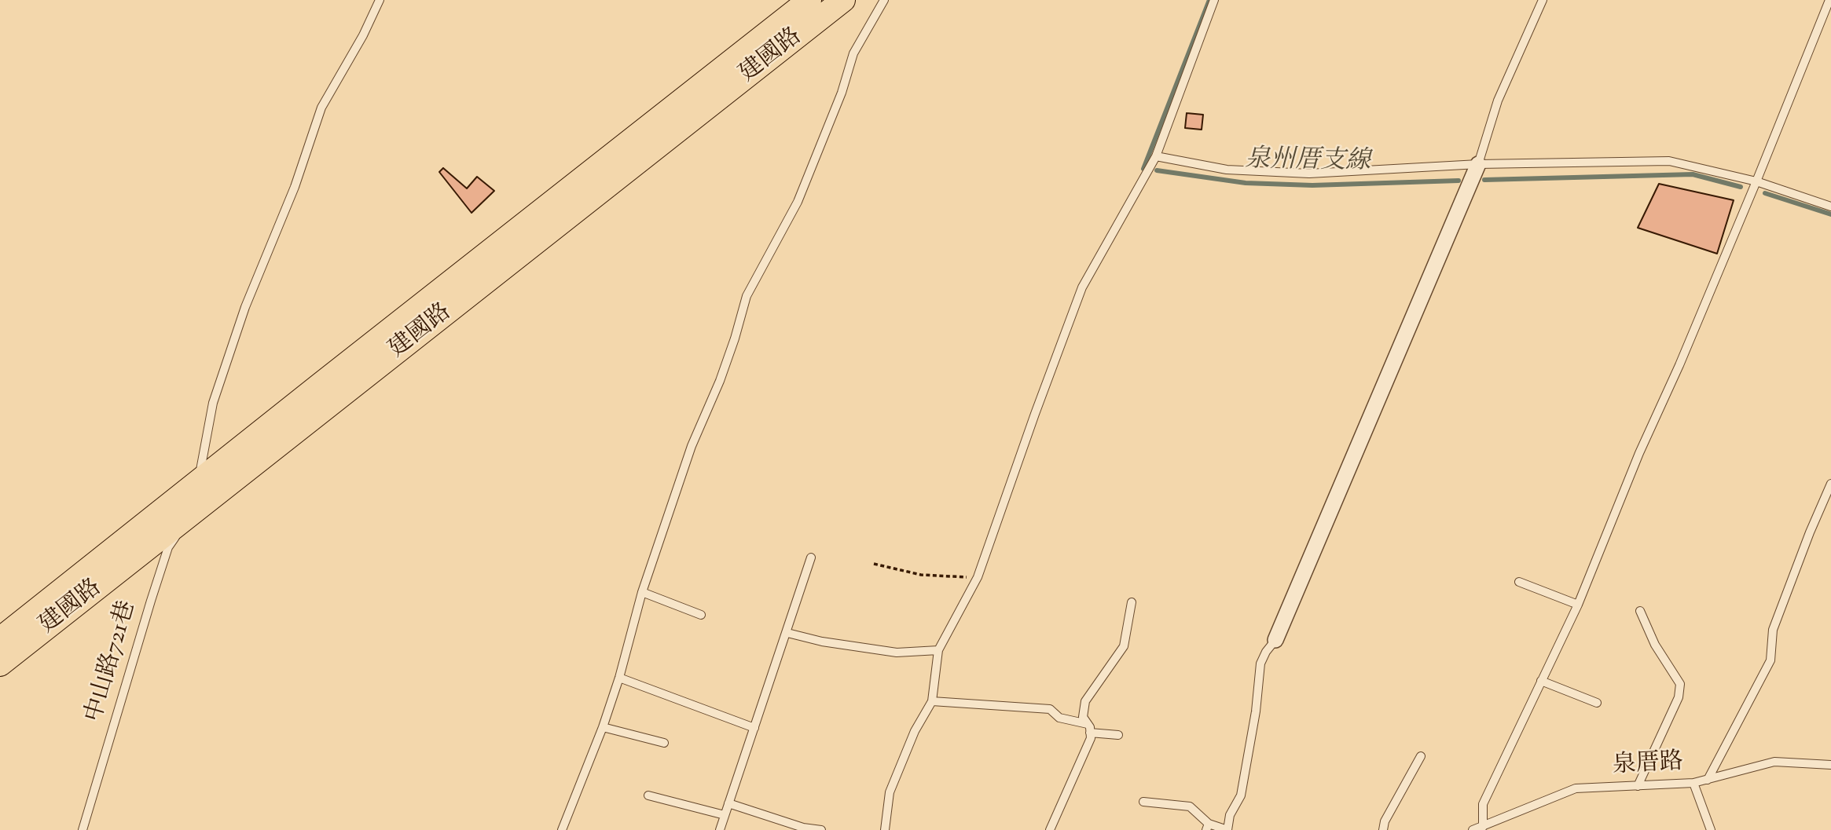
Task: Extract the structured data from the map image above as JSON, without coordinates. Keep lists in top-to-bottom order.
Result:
{
  "streets": {
    "main road": ["建國路"],
    "lane": ["中山路721巷", "泉厝路"]
  },
  "crossings": [
    ["建國路", "中山路721巷"]
  ],
  "water": ["泉州厝支線"]
}
